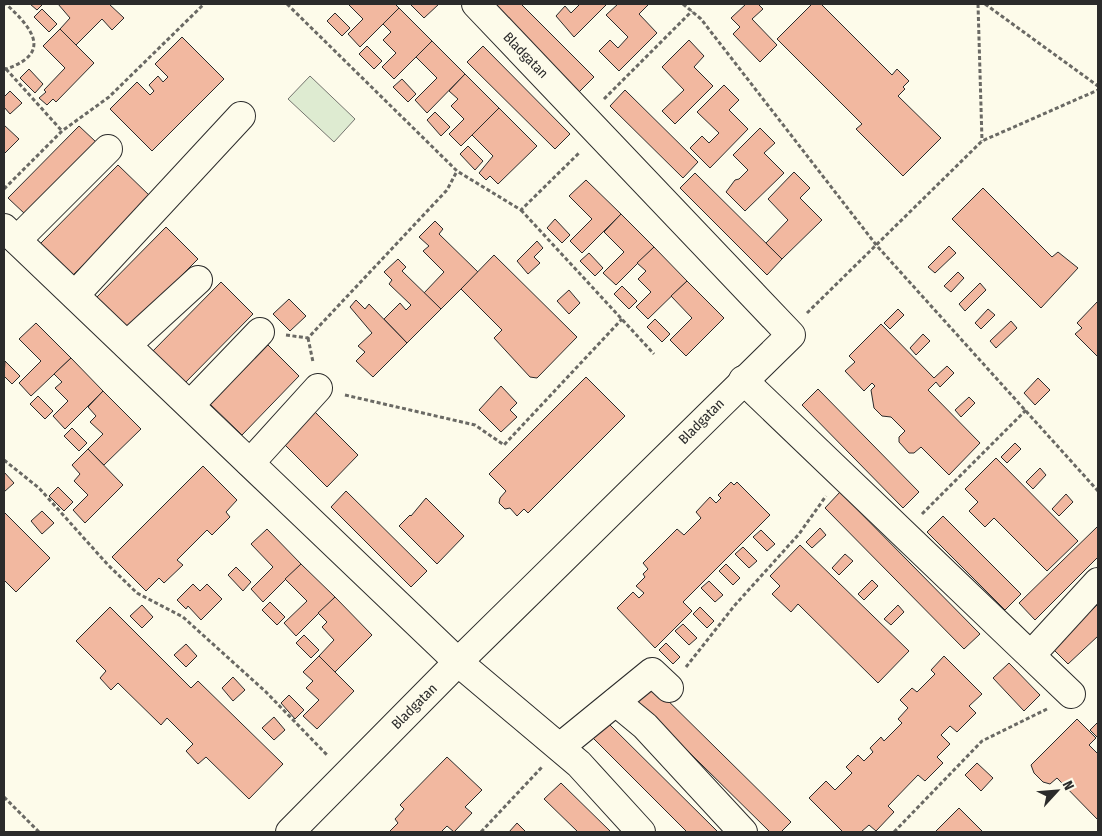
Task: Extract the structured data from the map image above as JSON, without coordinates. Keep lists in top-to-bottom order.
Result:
{
  "streets": {
    "street": ["Bladgatan"]
  },
  "north": "top right"
}
